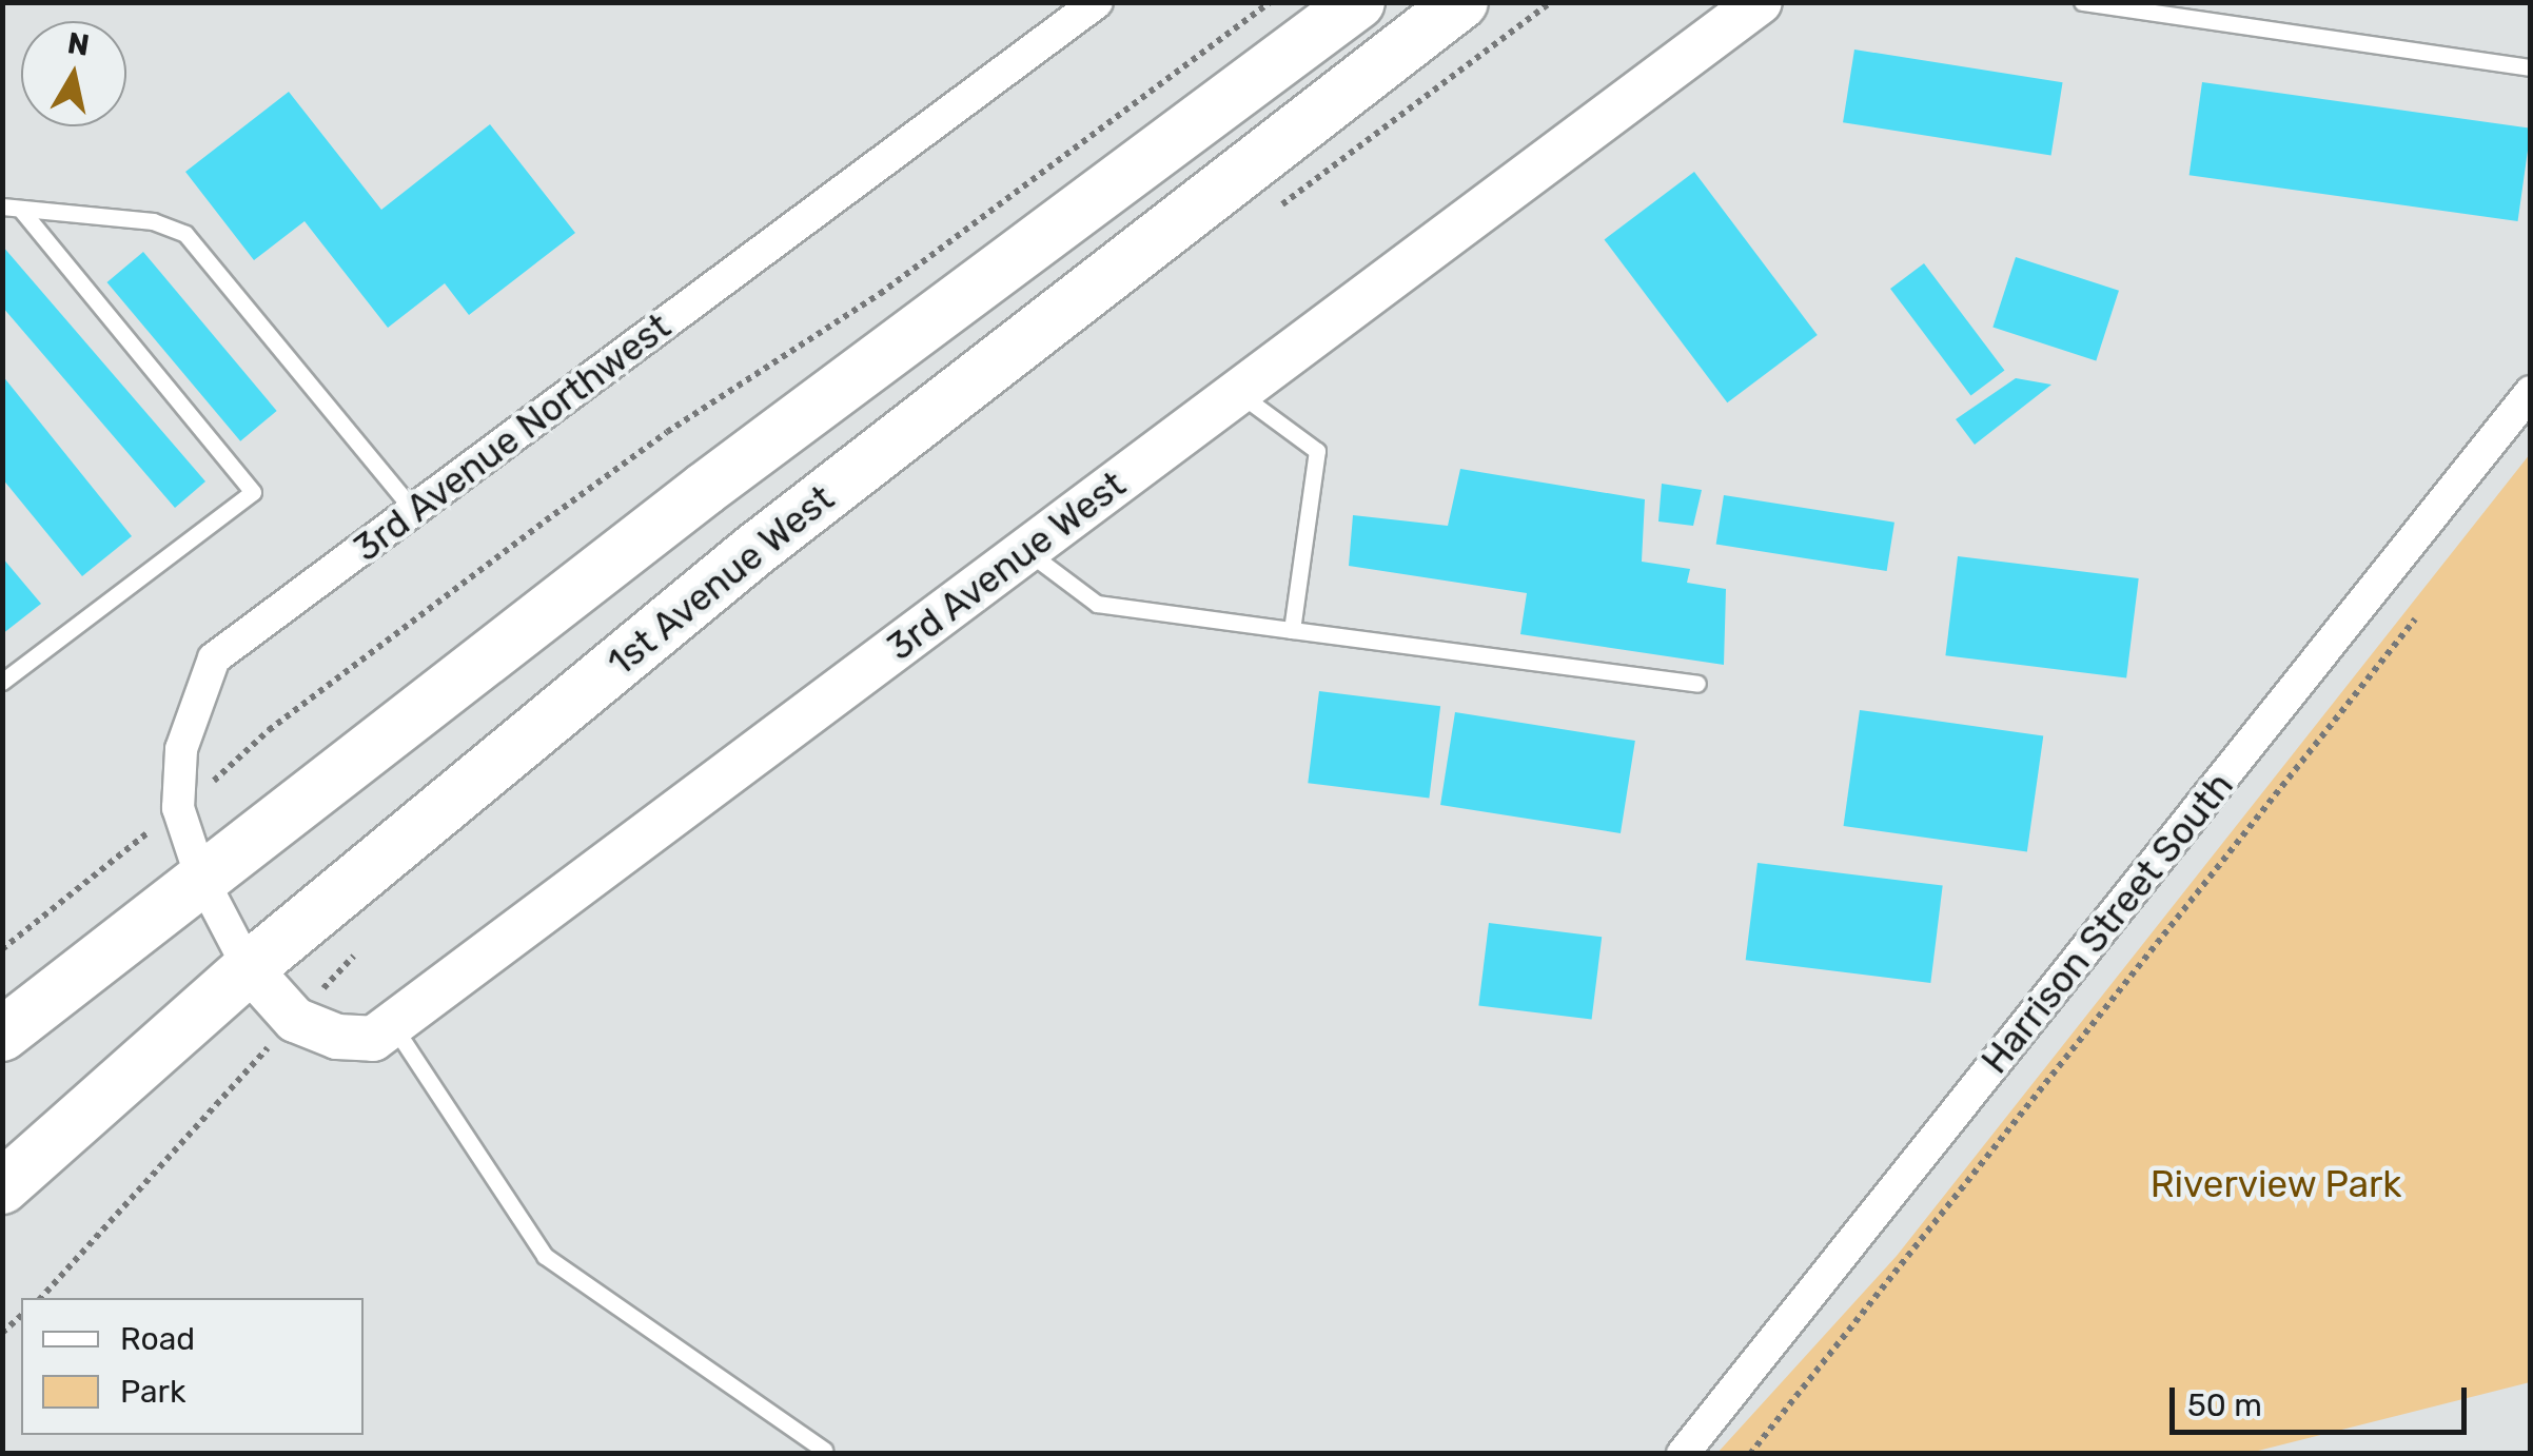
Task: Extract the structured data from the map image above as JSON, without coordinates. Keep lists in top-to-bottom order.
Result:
{
  "streets": {
    "main road": ["1st Avenue West"],
    "street": ["3rd Avenue Northwest", "3rd Avenue West", "Harrison Street South"]
  },
  "crossings": [
    ["3rd Avenue Northwest", "3rd Avenue West"],
    ["3rd Avenue Northwest", "1st Avenue West"],
    ["3rd Avenue West", "1st Avenue West"]
  ],
  "parks": ["Riverview Park"],
  "legend": ["Road", "Park"],
  "scale_bar": "50 m",
  "north": "top"
}
